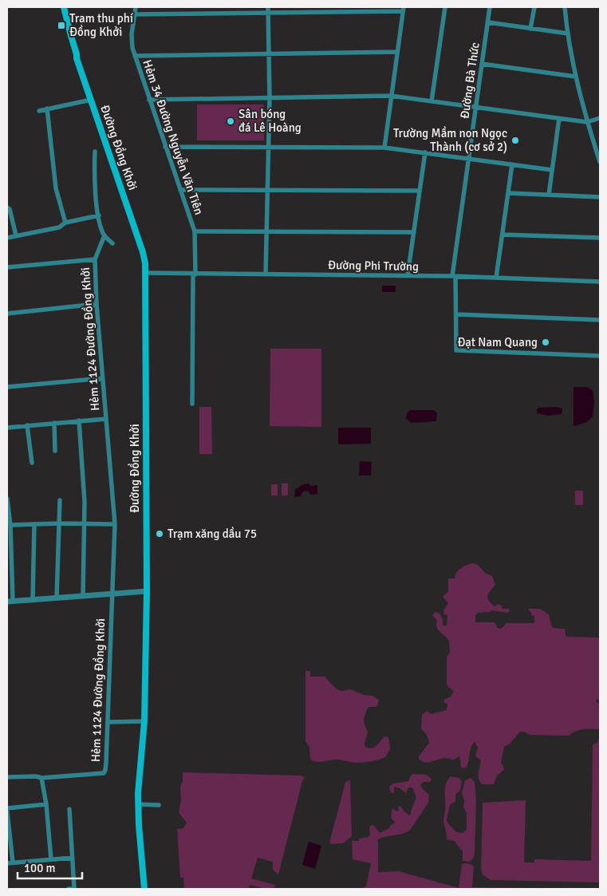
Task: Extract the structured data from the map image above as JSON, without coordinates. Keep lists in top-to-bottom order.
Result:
{
  "streets": {
    "main road": ["Đường Đồng Khởi"],
    "street": [
      "Đường Bà Thức",
      "Hẻm 34 Đường Nguyễn Văn Tiên",
      "Đường Phi Trường",
      "Hẻm 1124 Đường Đồng Khởi"
    ]
  },
  "crossings": [
    ["Đường Bà Thức", "Đường Phi Trường"],
    ["Hẻm 34 Đường Nguyễn Văn Tiên", "Đường Phi Trường"],
    ["Đường Đồng Khởi", "Đường Phi Trường"]
  ],
  "places": {
    "transit": ["Trạm thu phí Đồng Khởi"],
    "other": [
      "Sân bóng đá Lê Hoàng",
      "Trường Mầm non Ngọc Thành (cơ sở 2)",
      "Đạt Nam Quang",
      "Trạm xăng dầu 75"
    ]
  },
  "scale_bar": "100 m"
}
